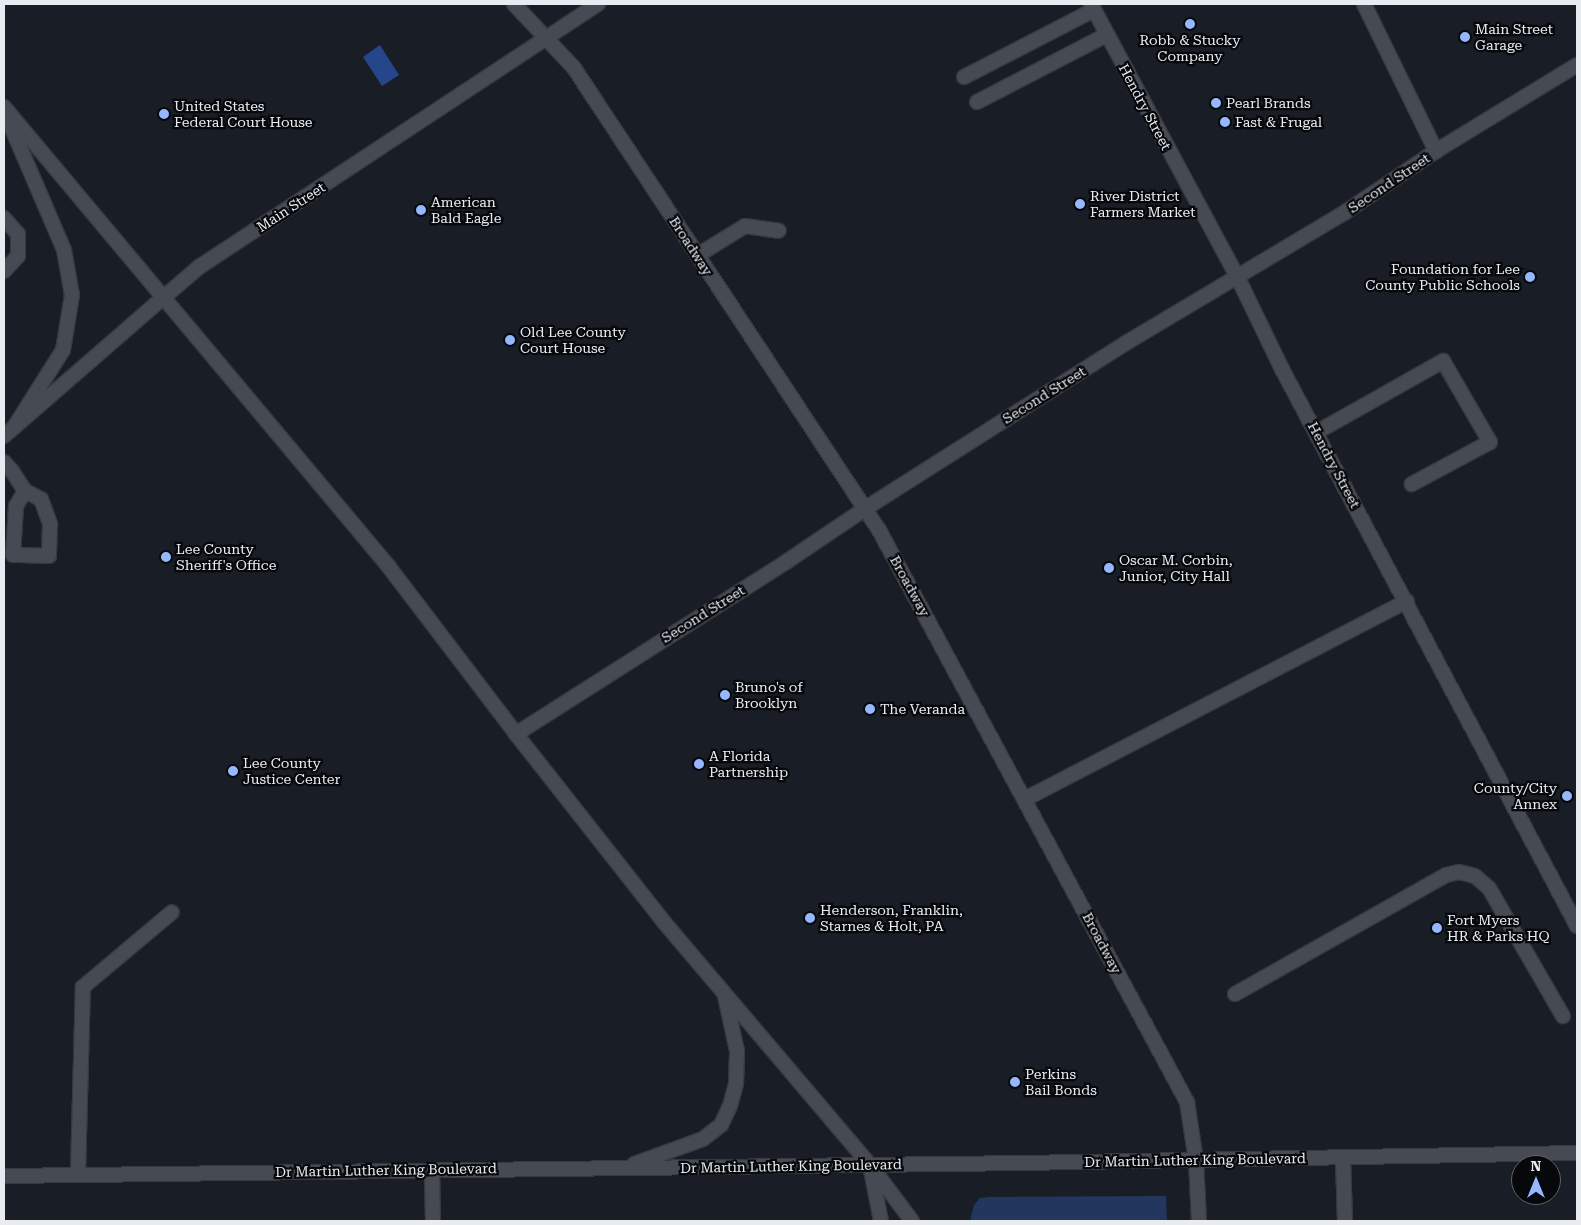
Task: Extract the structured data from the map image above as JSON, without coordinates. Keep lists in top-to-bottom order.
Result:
{
  "streets": {
    "street": [
      "Hendry Street",
      "Second Street",
      "Main Street",
      "Broadway",
      "Dr Martin Luther King Boulevard"
    ]
  },
  "crossings": [
    ["Hendry Street", "Second Street"],
    ["Second Street", "Broadway"],
    ["Main Street", "Broadway"],
    ["Broadway", "Dr Martin Luther King Boulevard"]
  ],
  "places": [
    "Robb & Stucky Company",
    "Main Street Garage",
    "Pearl Brands",
    "United States Federal Court House",
    "Fast & Frugal",
    "River District Farmers Market",
    "American Bald Eagle",
    "Foundation for Lee County Public Schools",
    "Old Lee County Court House",
    "Lee County Sheriff's Office",
    "Oscar M. Corbin, Junior, City Hall",
    "Bruno's of Brooklyn",
    "The Veranda",
    "A Florida Partnership",
    "Lee County Justice Center",
    "County/City Annex",
    "Henderson, Franklin, Starnes & Holt, PA",
    "Fort Myers HR & Parks HQ",
    "Perkins Bail Bonds"
  ],
  "north": "top"
}
